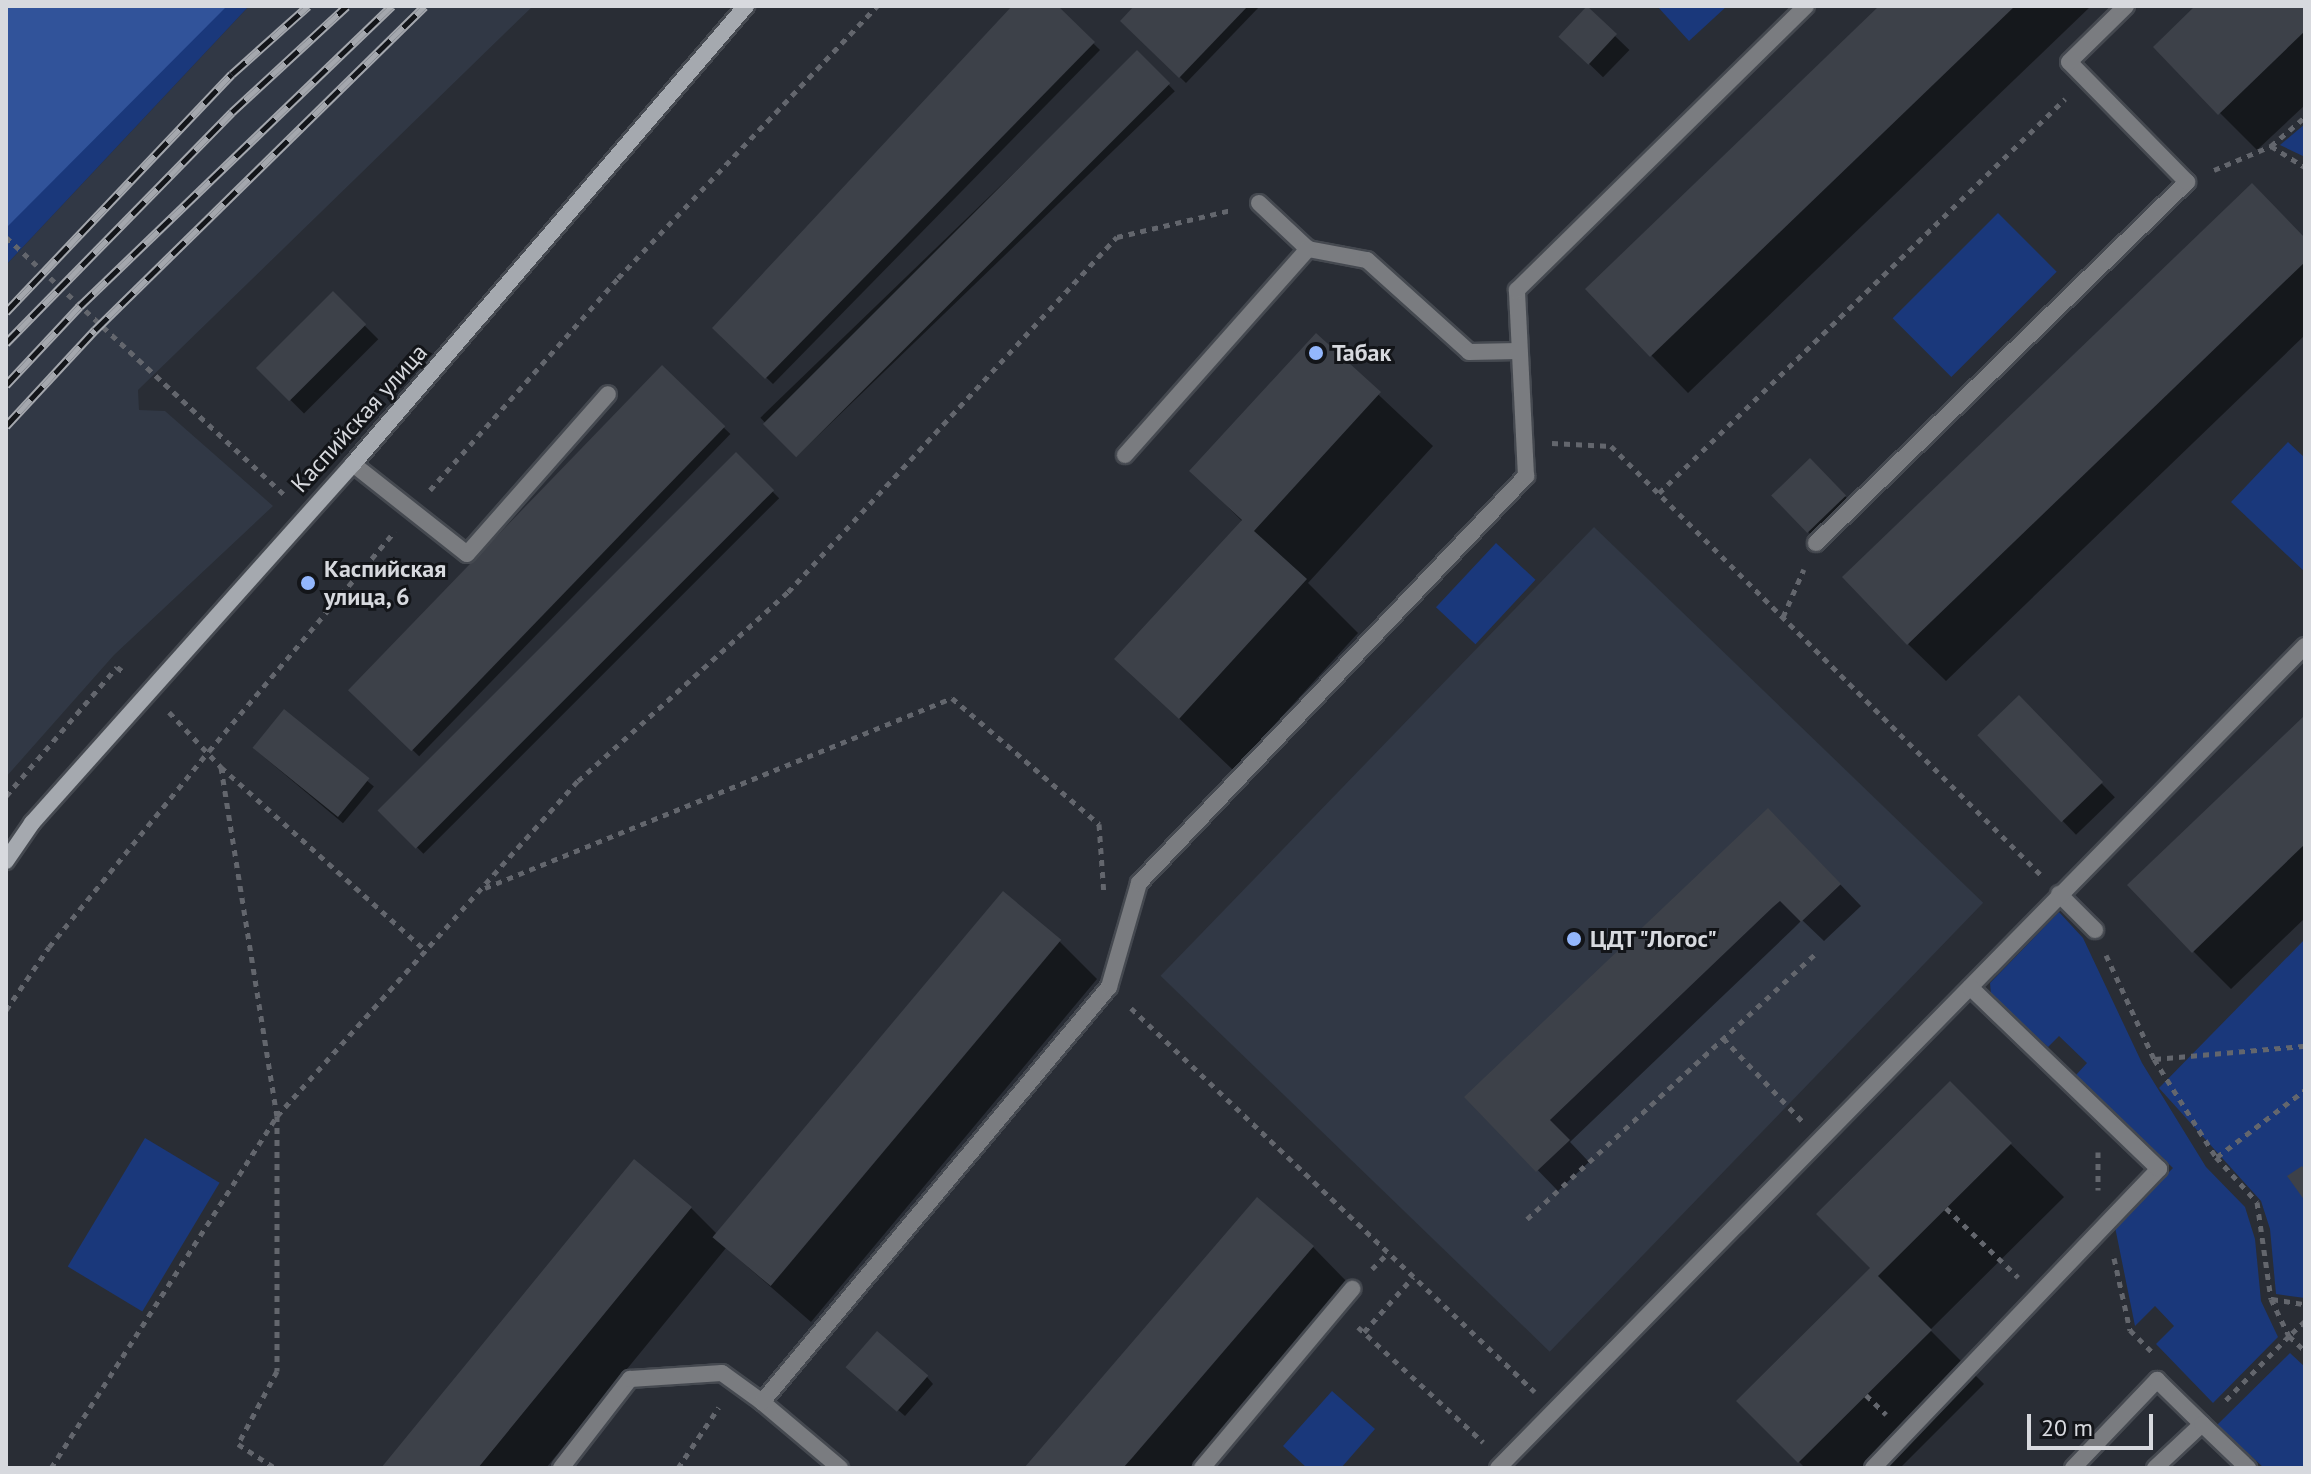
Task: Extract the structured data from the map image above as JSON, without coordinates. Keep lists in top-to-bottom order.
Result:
{
  "streets": {
    "main road": ["Каспийская улица"]
  },
  "places": ["Табак", "Каспийская улица, 6", "ЦДТ \"Логос\""],
  "scale_bar": "20 m"
}
